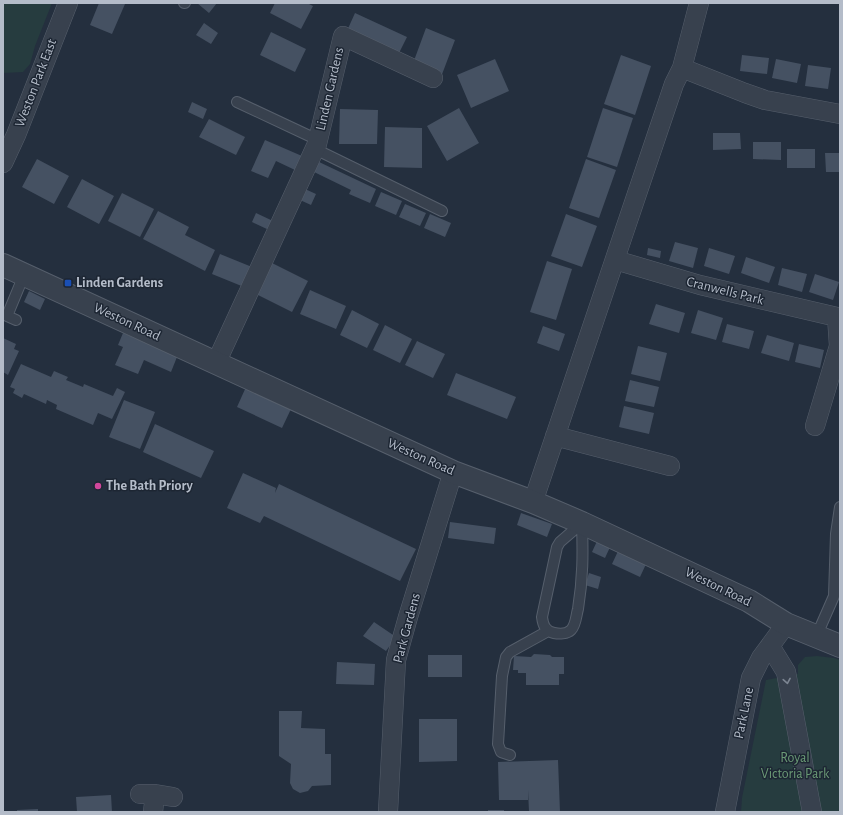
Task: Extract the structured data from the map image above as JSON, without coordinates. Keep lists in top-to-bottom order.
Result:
{
  "streets": {
    "street": [
      "Weston Park East",
      "Linden Gardens",
      "Cranwells Park",
      "Weston Road",
      "Park Gardens",
      "Park Lane"
    ]
  },
  "crossings": [
    ["Linden Gardens", "Weston Road"],
    ["Weston Road", "Park Gardens"],
    ["Weston Road", "Park Lane"]
  ],
  "parks": ["Royal Victoria Park"],
  "places": {
    "transit": ["Linden Gardens"],
    "other": ["The Bath Priory"]
  }
}
